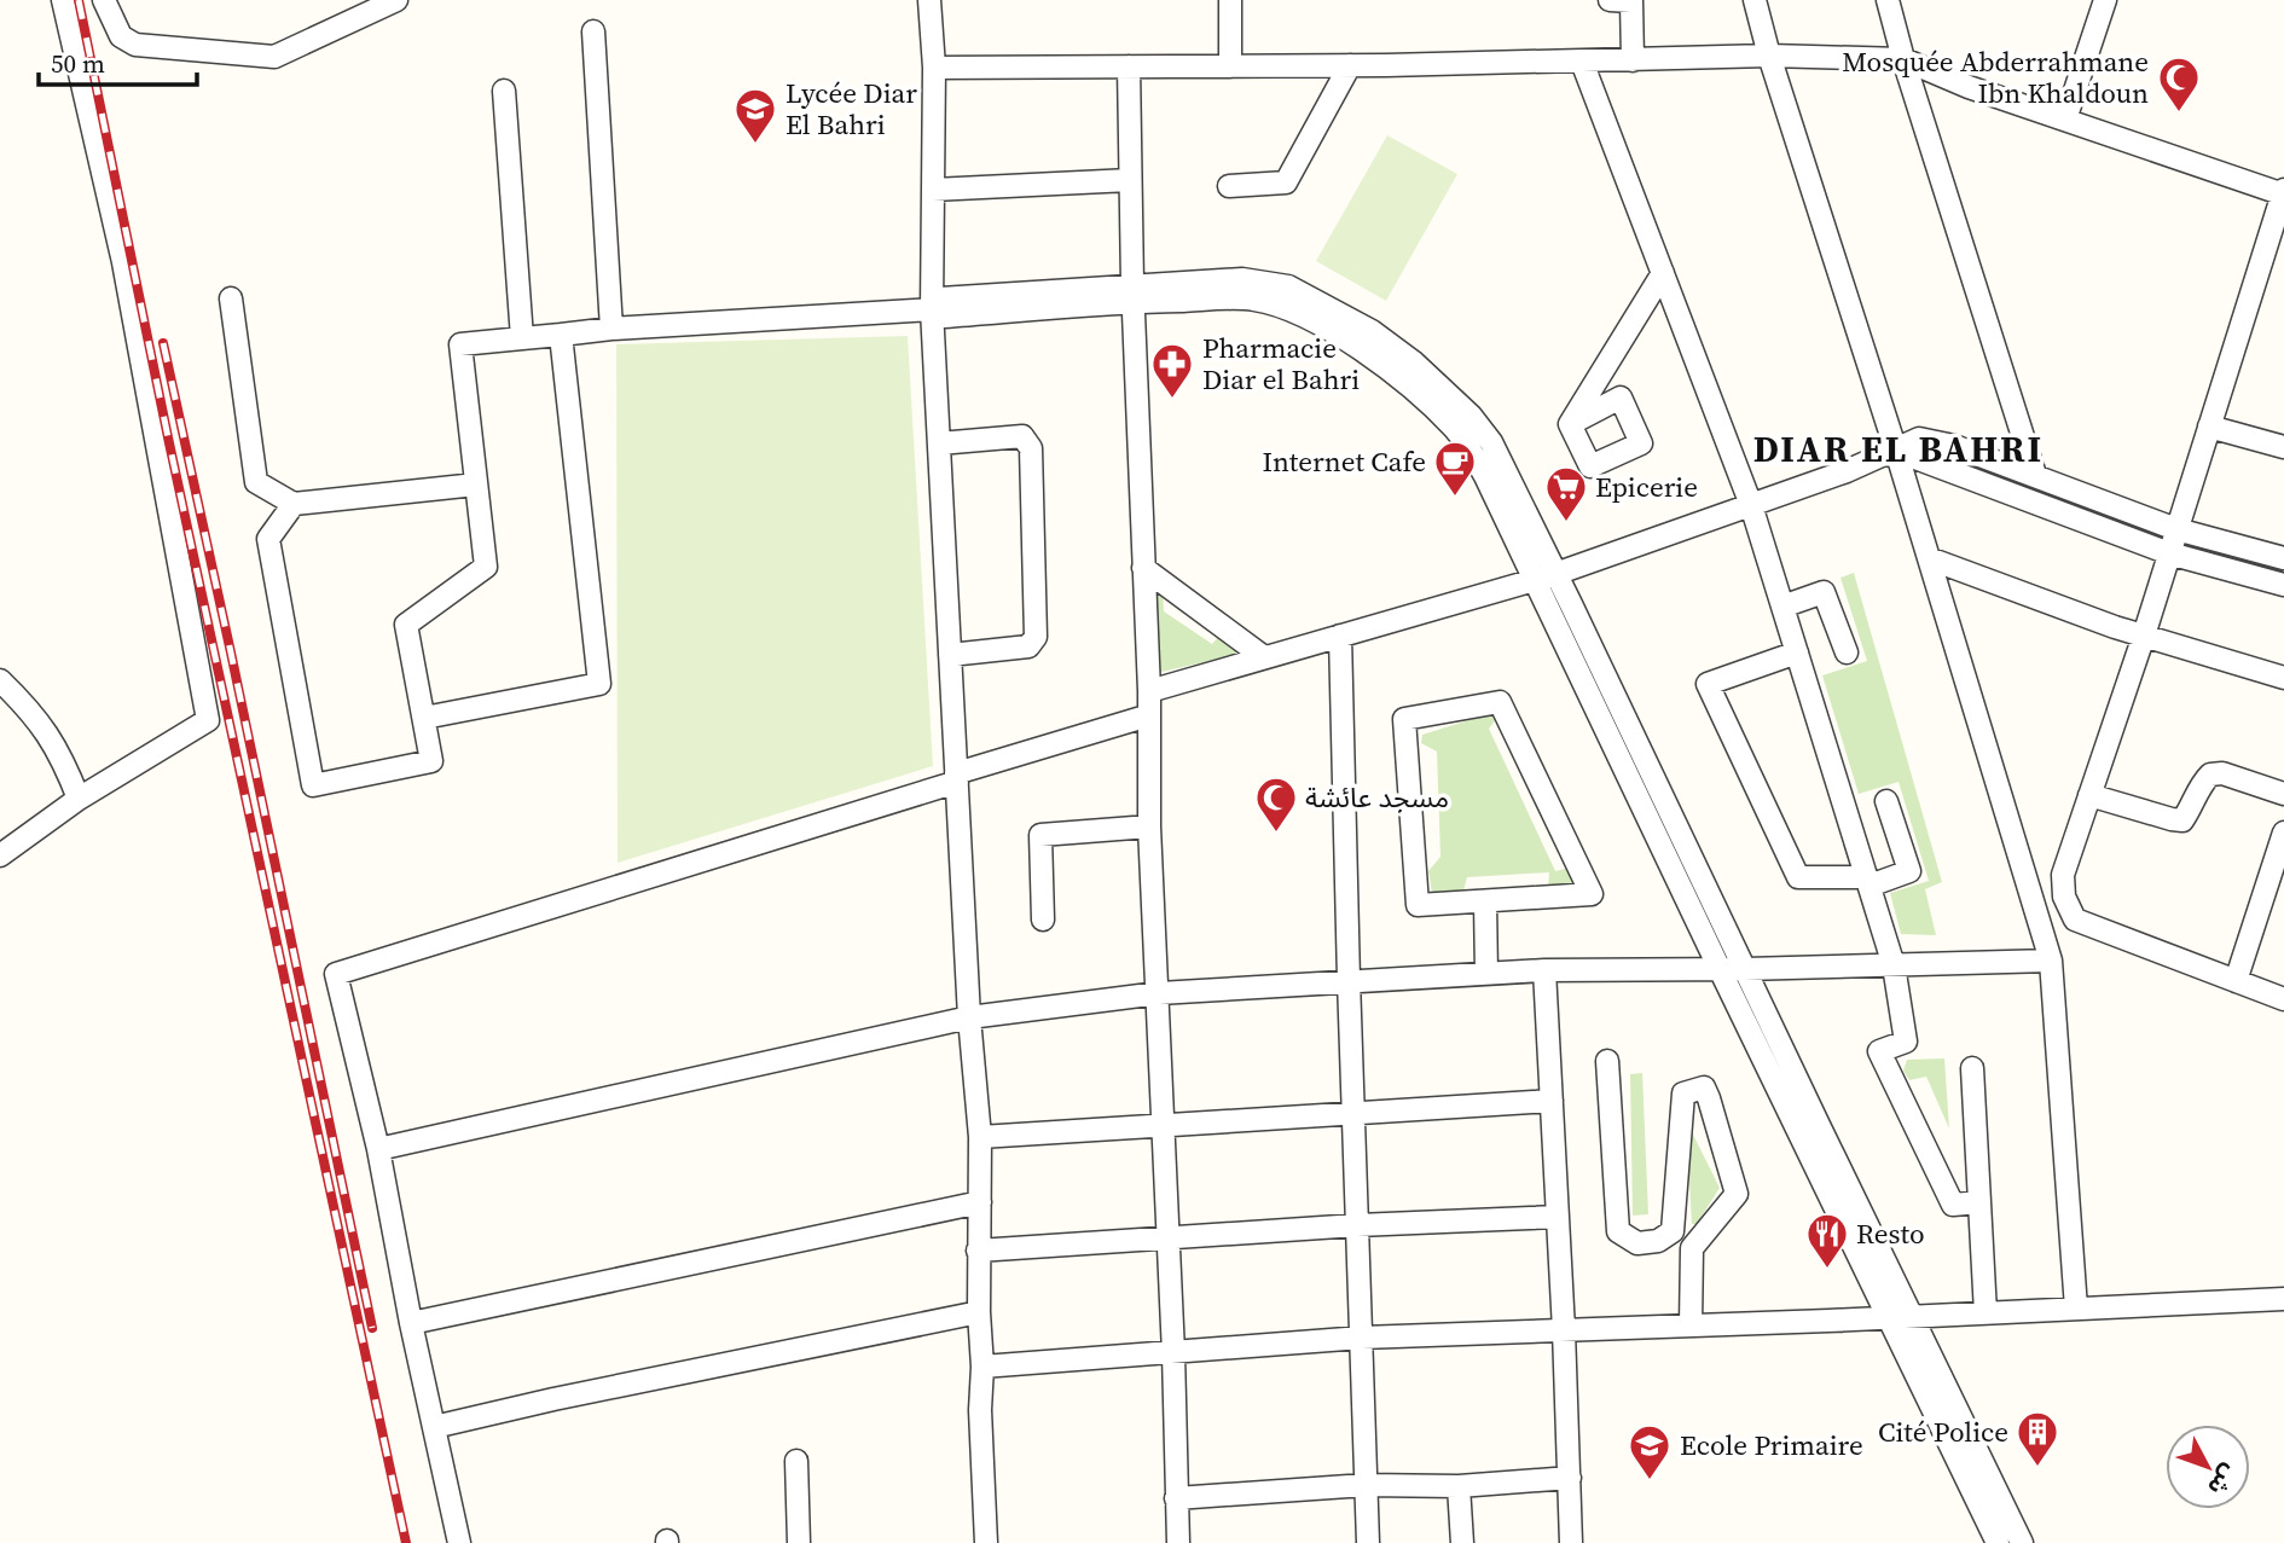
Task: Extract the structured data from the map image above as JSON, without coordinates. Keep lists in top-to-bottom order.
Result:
{
  "districts": ["DIAR EL BAHRI"],
  "places": {
    "mosque": ["Mosquée Abderrahmane Ibn Khaldoun", "مسجد عائشة"],
    "school or university": ["Lycée Diar El Bahri", "Ecole Primaire"],
    "pharmacy": ["Pharmacie Diar el Bahri"],
    "cafe": ["Internet Cafe"],
    "supermarket": ["Epicerie"],
    "restaurant": ["Resto"],
    "building": ["Cité Police"]
  },
  "scale_bar": "50 m",
  "north": "bottom right"
}
